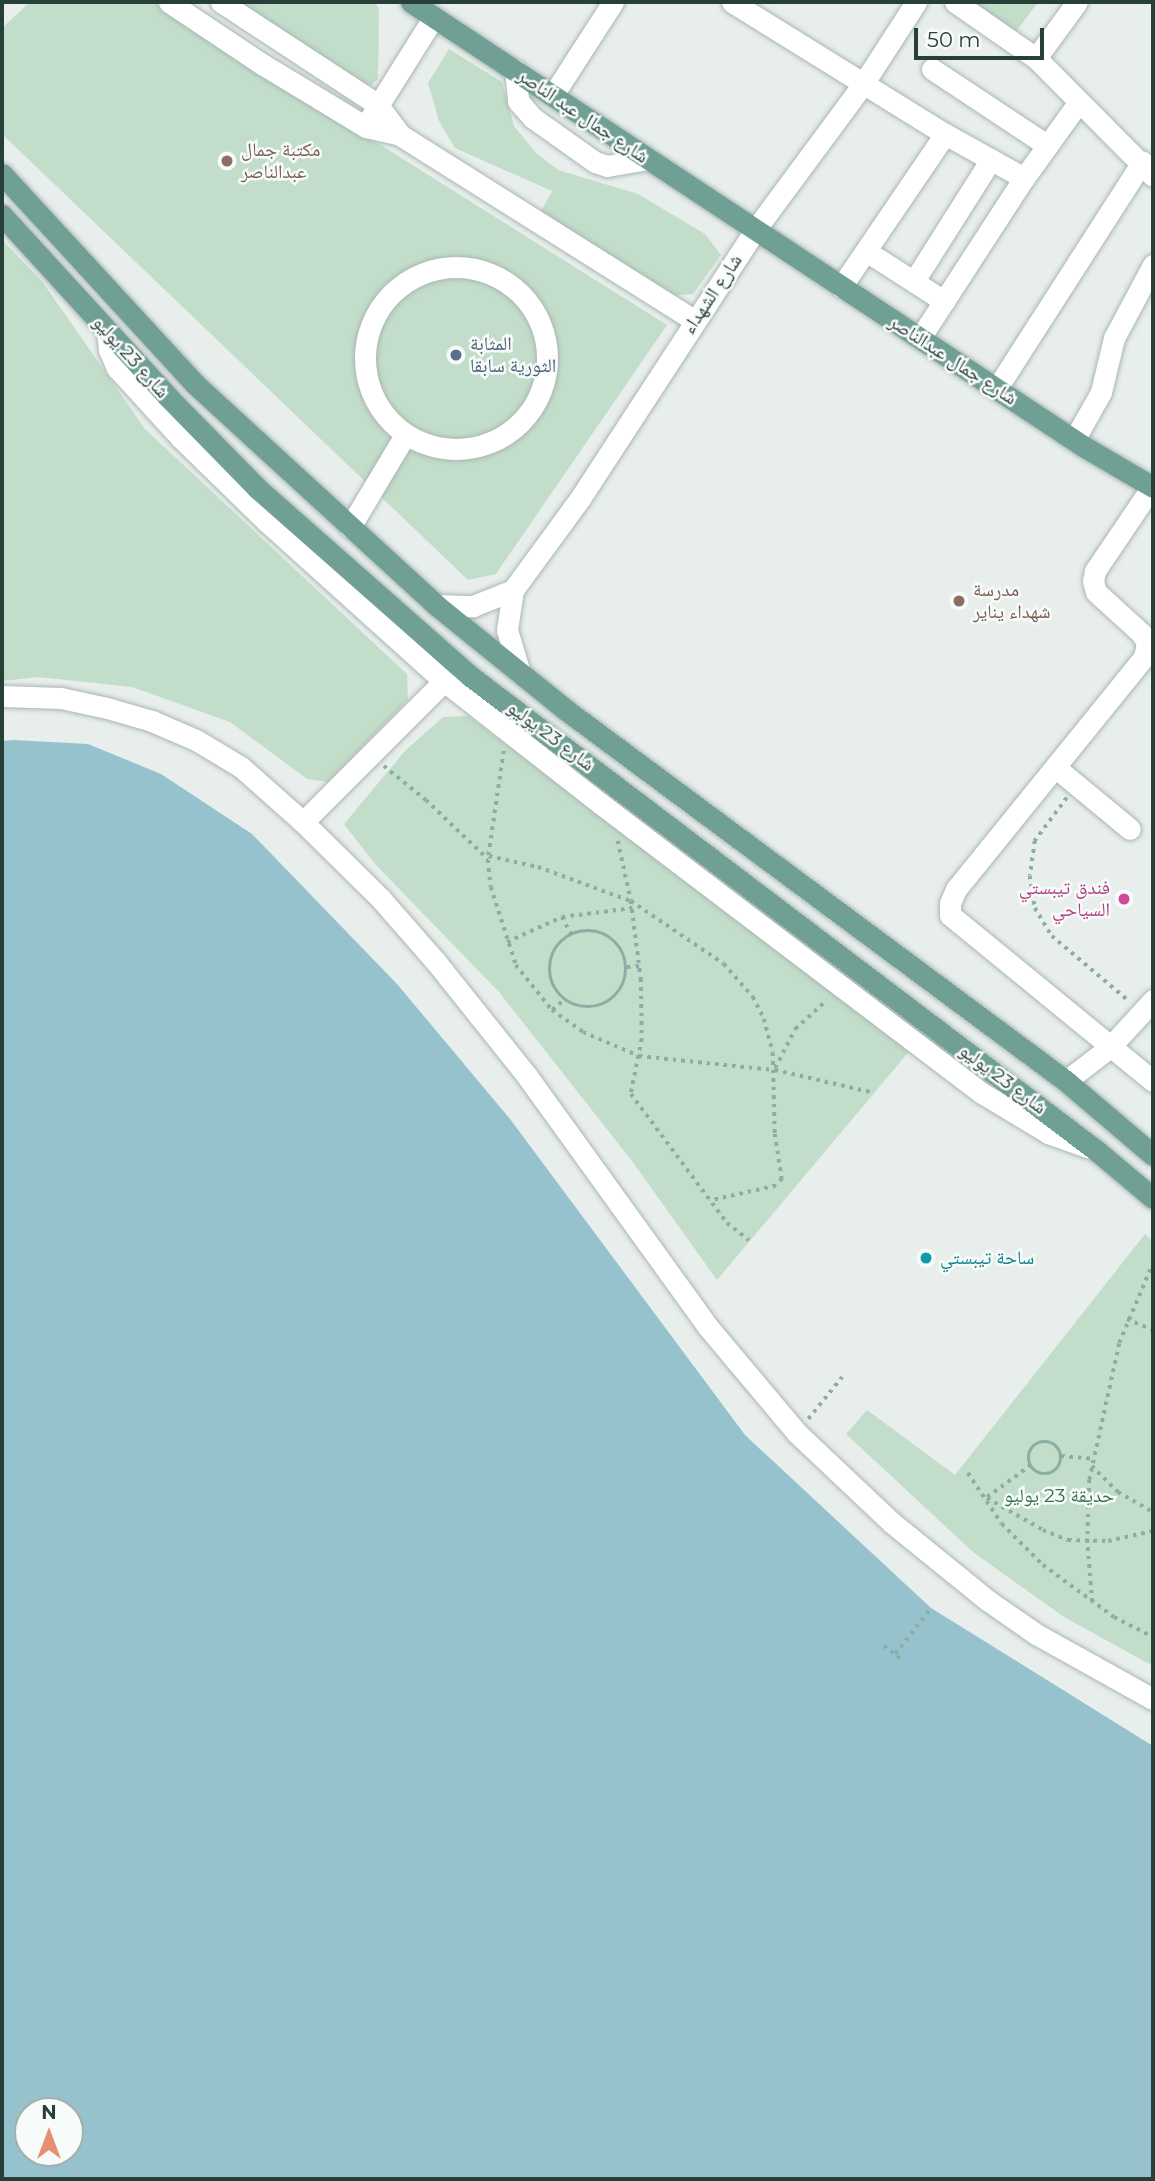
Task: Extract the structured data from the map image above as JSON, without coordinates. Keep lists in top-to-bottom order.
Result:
{
  "streets": {
    "main road": ["شارع جمال عبد الناصر", "شارع 23 يوليو", "شارع جمال عبدالناصر"],
    "street": ["شارع الشهداء"]
  },
  "crossings": [
    ["شارع جمال عبد الناصر", "شارع الشهداء"],
    ["شارع جمال عبد الناصر", "شارع جمال عبدالناصر"],
    ["شارع الشهداء", "شارع 23 يوليو"],
    ["شارع الشهداء", "شارع جمال عبدالناصر"]
  ],
  "parks": ["حديقة 23 يوليو"],
  "places": [
    "مكتبة جمال عبدالناصر",
    "المثابة الثورية سابقا",
    "مدرسة شهداء يناير",
    "فندق تيبستي السياحي",
    "ساحة تيبستي"
  ],
  "scale_bar": "50 m",
  "north": "top"
}
